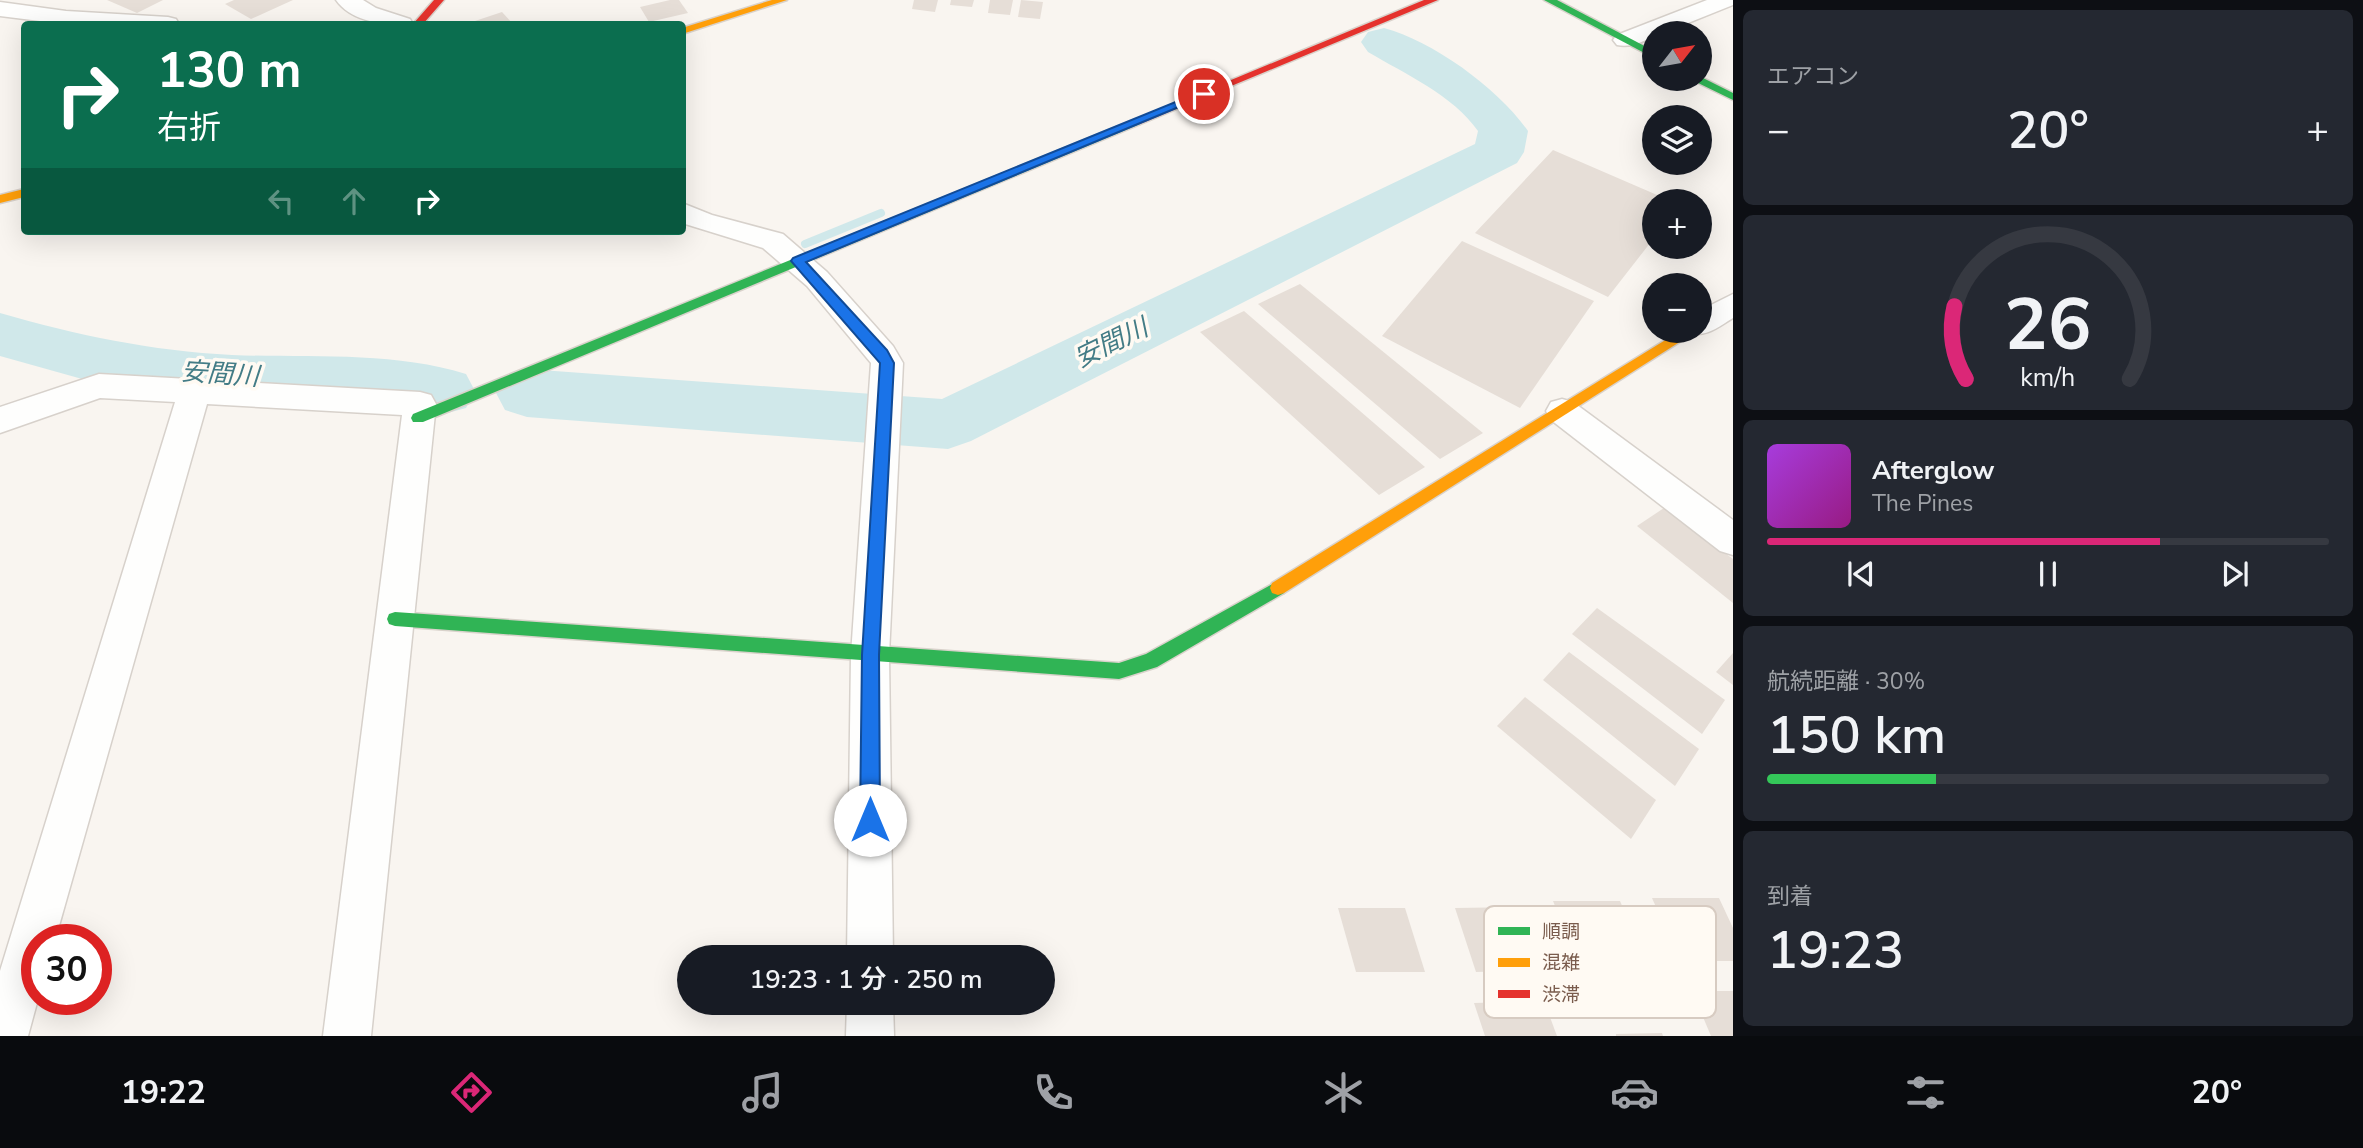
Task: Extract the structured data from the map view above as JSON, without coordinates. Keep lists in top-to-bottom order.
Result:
{
  "water": ["安間川"],
  "legend": ["順調", "混雑", "渋滞"],
  "north": "top right",
  "page": {
    "tile": [
      "エアコン",
      ["航続距離 · 30%", "150 km"],
      ["到着", "19:23"]
    ],
    "map_buttons": ["+", "−"],
    "turn": ["130 m", "右折"],
    "heat": ["−", "20°", "+"],
    "song": ["Afterglow", "The Pines"],
    "limit": "30",
    "trip": "19:23 · 1 分 · 250 m",
    "tabs": ["19:22", "20°"],
    "gauge": ["26", "km/h"]
  }
}
